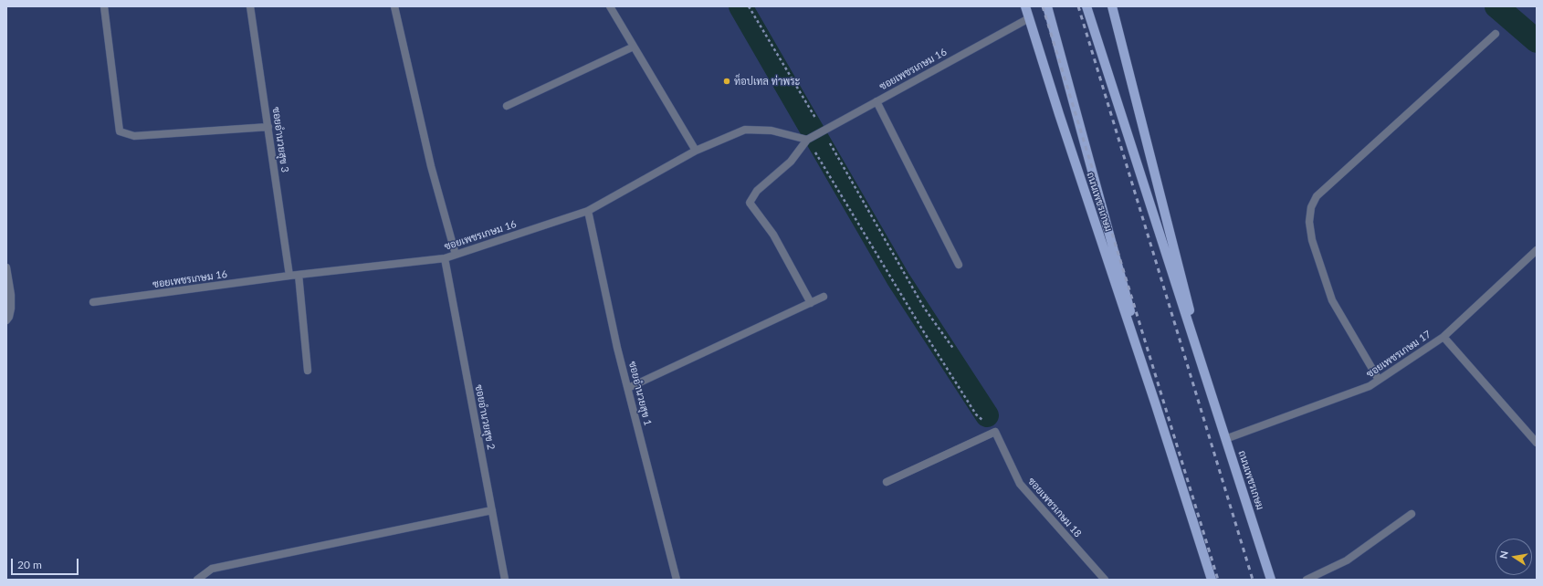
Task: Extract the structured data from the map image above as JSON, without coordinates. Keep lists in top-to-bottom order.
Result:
{
  "streets": {
    "main road": ["ถนนเพชรเกษม"],
    "street": [
      "ซอยเพชรเกษม 16",
      "ซอยอำนวยสุข 3",
      "ซอยเพชรเกษม 17",
      "ซอยอำนวยสุข 1",
      "ซอยอำนวยสุข 2",
      "ซอยเพชรเกษม 18"
    ]
  },
  "crossings": [
    ["ซอยเพชรเกษม 16", "ซอยอำนวยสุข 3"],
    ["ซอยเพชรเกษม 16", "ถนนเพชรเกษม"],
    ["ซอยเพชรเกษม 16", "ซอยอำนวยสุข 1"],
    ["ซอยเพชรเกษม 16", "ซอยอำนวยสุข 2"],
    ["ถนนเพชรเกษม", "ซอยเพชรเกษม 17"]
  ],
  "places": ["ท็อปเทล ท่าพระ"],
  "scale_bar": "20 m",
  "north": "left"
}
